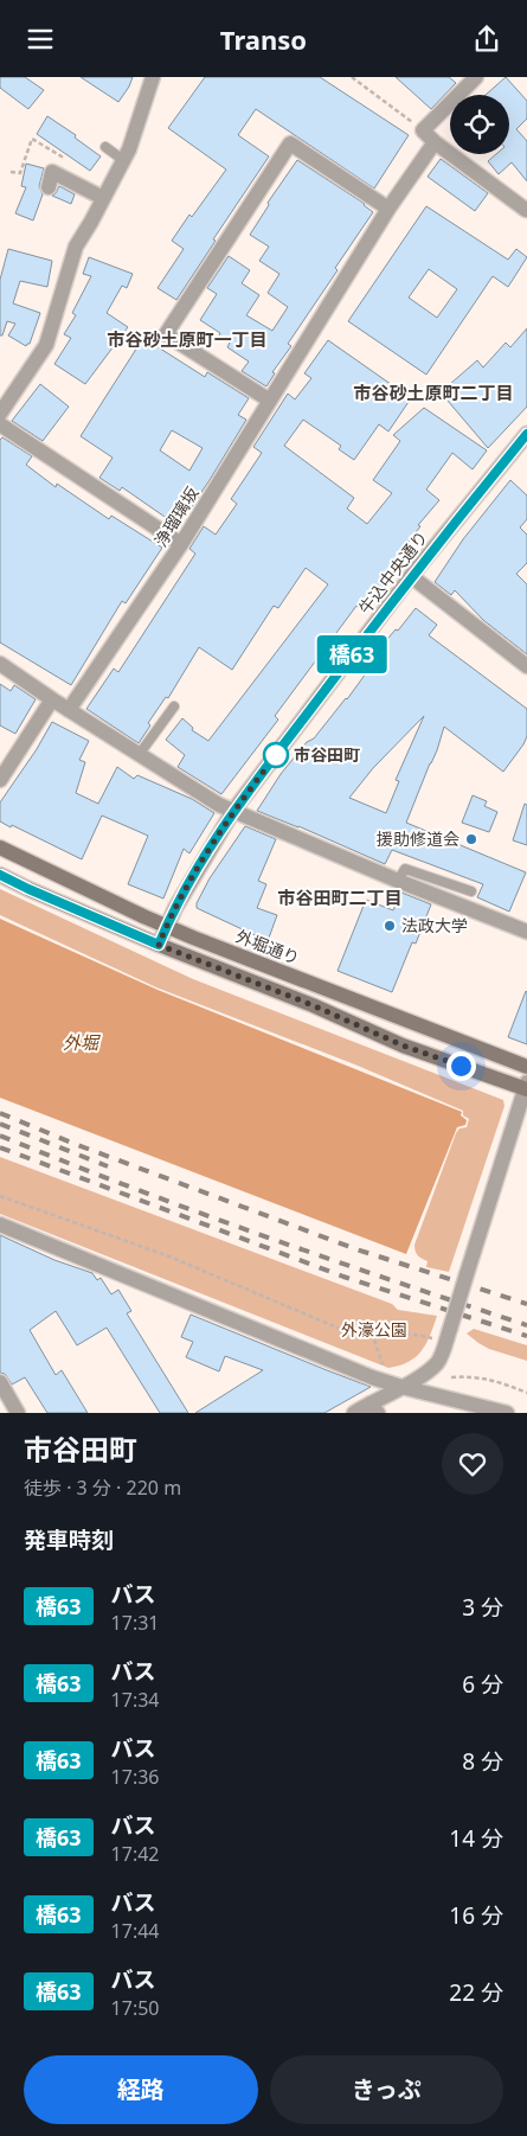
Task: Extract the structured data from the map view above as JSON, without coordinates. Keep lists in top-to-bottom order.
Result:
{
  "streets": {
    "main road": ["外堀通り"],
    "street": ["浄瑠璃坂", "牛込中央通り"]
  },
  "crossings": [
    ["牛込中央通り", "外堀通り"]
  ],
  "districts": ["市谷砂土原町一丁目", "市谷砂土原町二丁目", "市谷田町二丁目"],
  "water": ["外堀"],
  "parks": ["外濠公園"],
  "places": ["市谷田町", "援助修道会", "法政大学"],
  "lines": ["bus line 橋63"],
  "page": {
    "header": "Transo",
    "on_map": "橋63",
    "heading": [
      ["市谷田町", "徒歩 · 3 分 · 220 m"],
      "発車時刻"
    ],
    "list": [
      {
        "mark": "橋63",
        "name": "バス",
        "note": "17:31",
        "value": "3 分"
      },
      {
        "mark": "橋63",
        "name": "バス",
        "note": "17:34",
        "value": "6 分"
      },
      {
        "mark": "橋63",
        "name": "バス",
        "note": "17:36",
        "value": "8 分"
      },
      {
        "mark": "橋63",
        "name": "バス",
        "note": "17:42",
        "value": "14 分"
      },
      {
        "mark": "橋63",
        "name": "バス",
        "note": "17:44",
        "value": "16 分"
      },
      {
        "mark": "橋63",
        "name": "バス",
        "note": "17:50",
        "value": "22 分"
      }
    ],
    "buttons": ["経路", "きっぷ"]
  }
}
